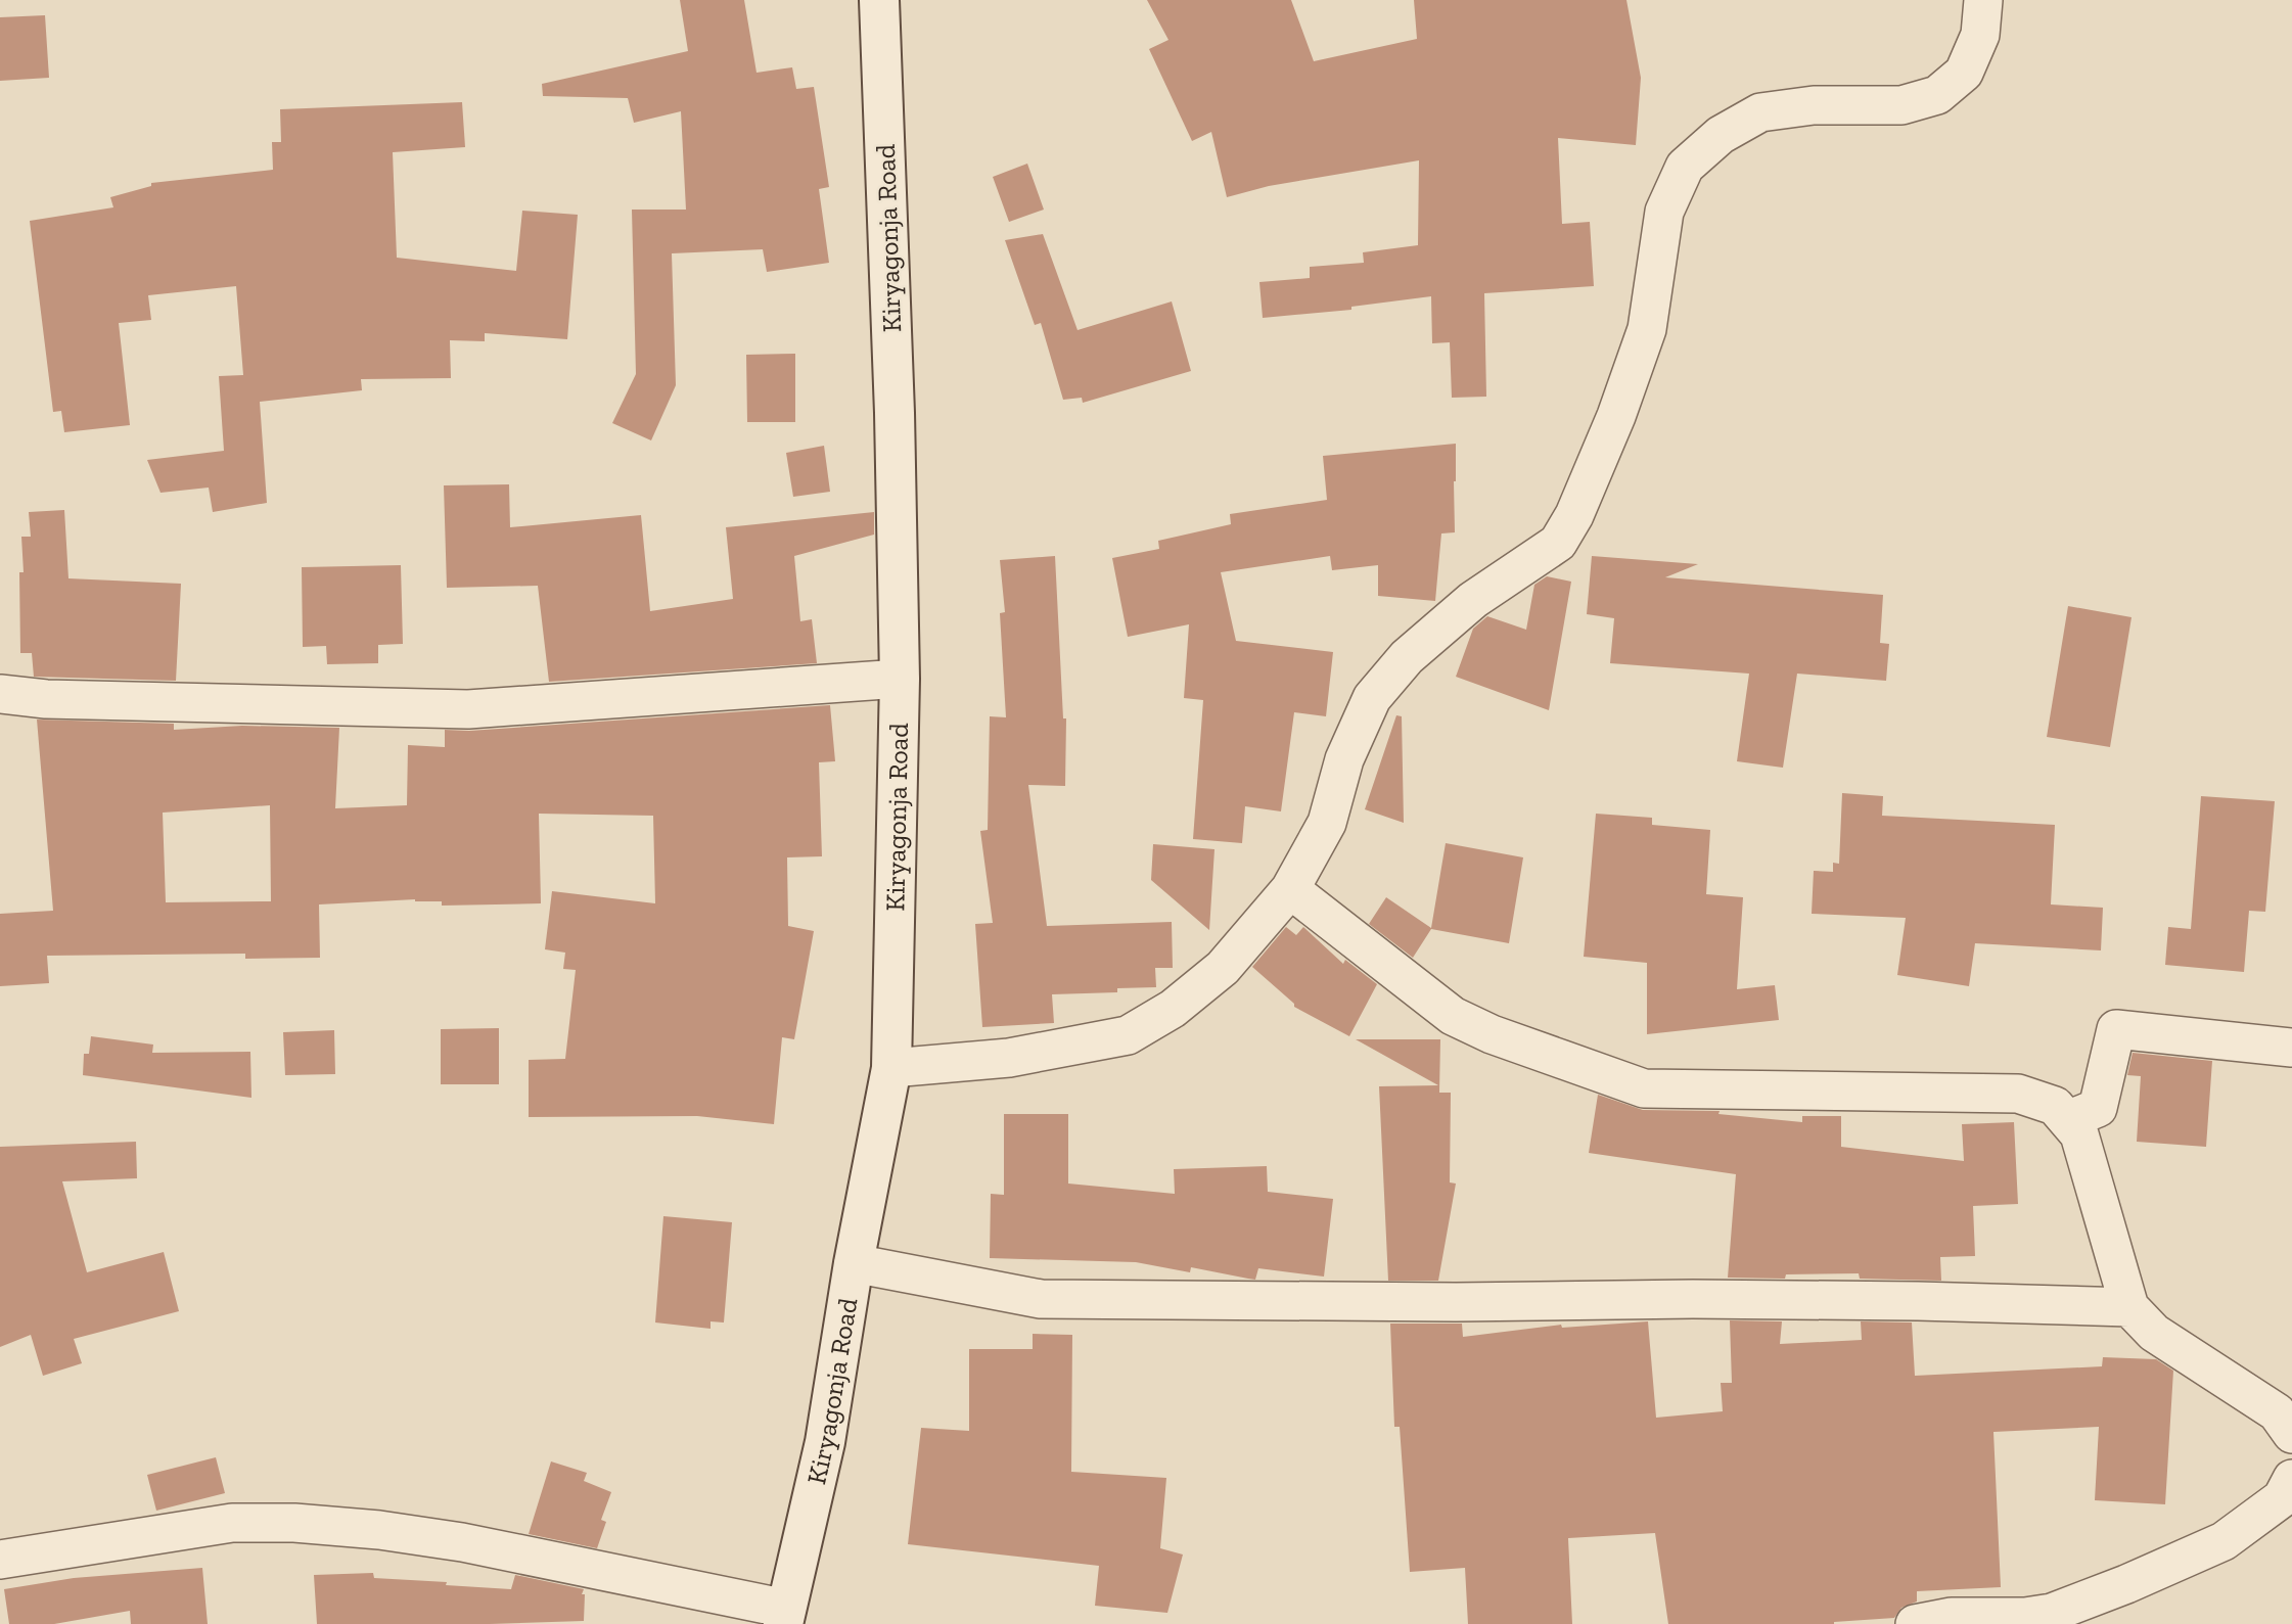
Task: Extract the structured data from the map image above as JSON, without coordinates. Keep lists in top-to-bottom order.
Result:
{
  "streets": {
    "street": ["Kiryagonja Road"]
  }
}
